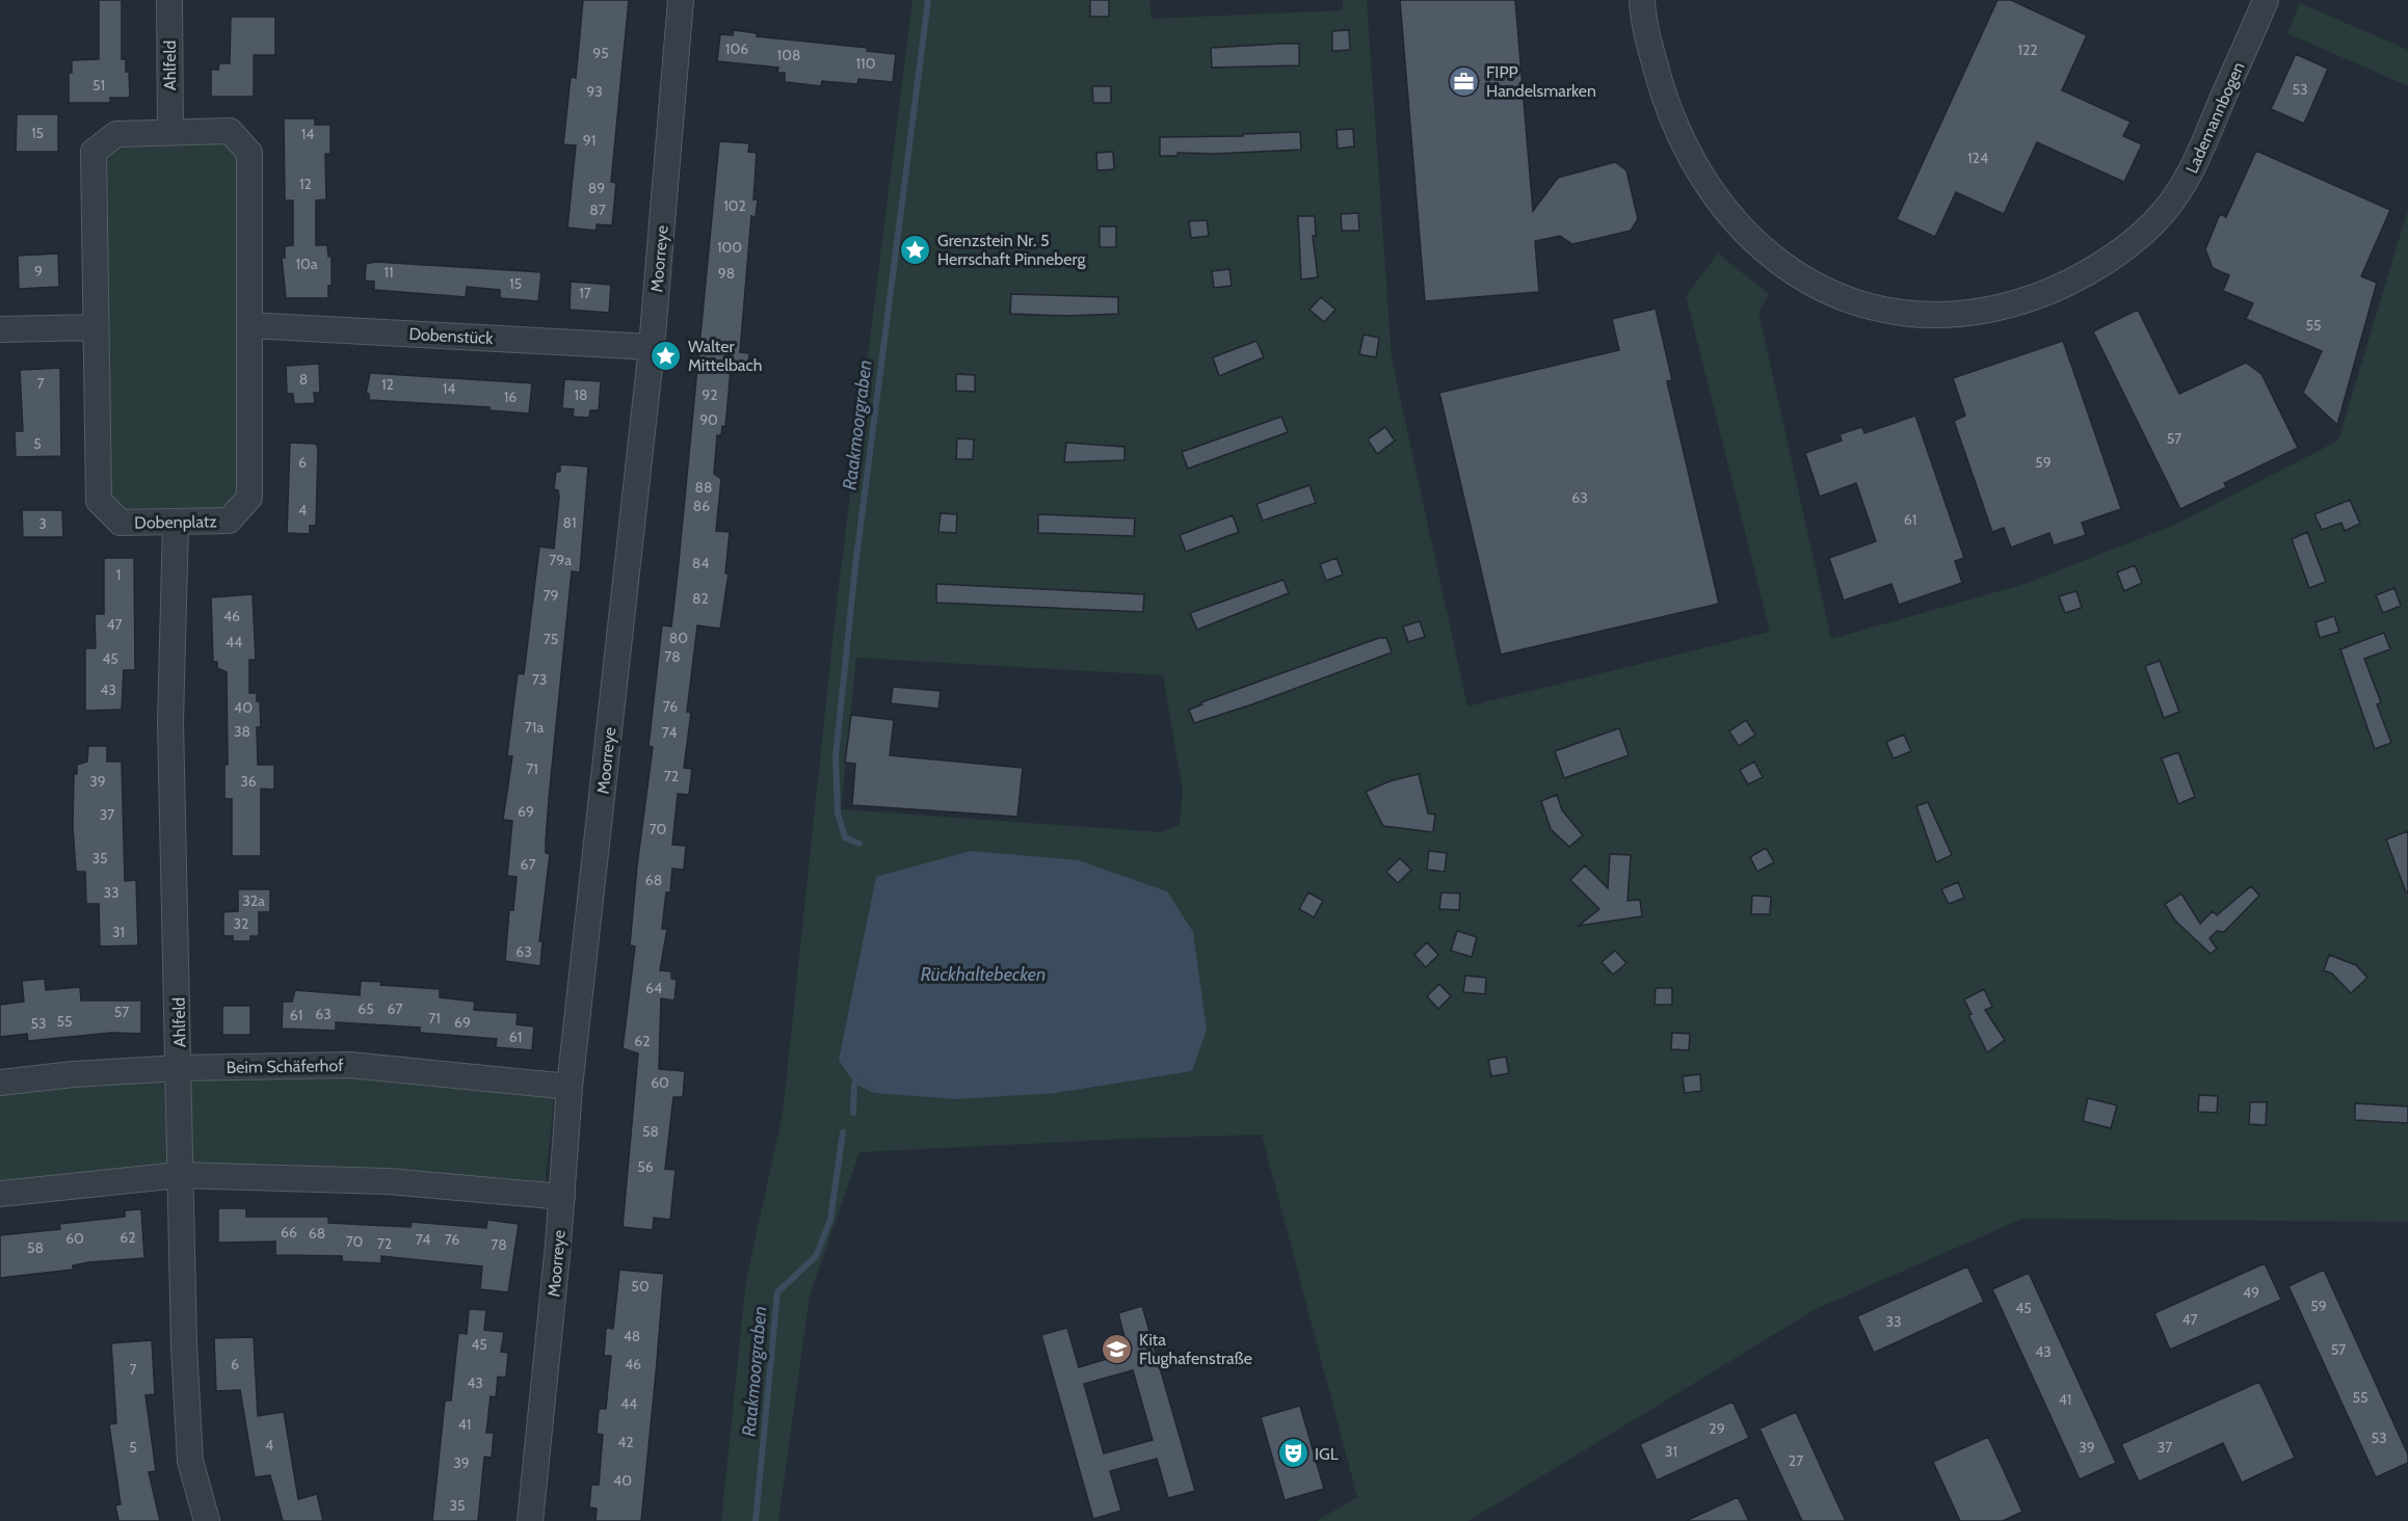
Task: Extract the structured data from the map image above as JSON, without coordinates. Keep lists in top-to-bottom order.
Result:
{
  "streets": {
    "street": [
      "Ahlfeld",
      "Lademannbogen",
      "Moorreye",
      "Dobenstück",
      "Dobenplatz",
      "Beim Schäferhof"
    ]
  },
  "crossings": [
    ["Ahlfeld", "Dobenplatz"],
    ["Ahlfeld", "Beim Schäferhof"],
    ["Moorreye", "Dobenstück"],
    ["Moorreye", "Beim Schäferhof"],
    ["Dobenstück", "Dobenplatz"]
  ],
  "water": ["Raakmoorgraben", "Rückhaltebecken"],
  "places": {
    "office": ["FIPP Handelsmarken"],
    "place": ["Grenzstein Nr. 5 Herrschaft Pinneberg", "Walter Mittelbach"],
    "school or university": ["Kita Flughafenstraße"],
    "theatre": ["IGL"]
  },
  "house_numbers": [
    "106",
    "122",
    "95",
    "108",
    "110",
    "51",
    "53",
    "93",
    "15",
    "14",
    "91",
    "124",
    "12",
    "89",
    "102",
    "87",
    "100",
    "10a",
    "9",
    "11",
    "98",
    "15",
    "17",
    "55",
    "8",
    "7",
    "12",
    "14",
    "18",
    "92",
    "16",
    "90",
    "57",
    "5",
    "6",
    "59",
    "88",
    "63",
    "86",
    "4",
    "61",
    "81",
    "3",
    "79a",
    "84",
    "1",
    "79",
    "82",
    "46",
    "47",
    "80",
    "75",
    "44",
    "78",
    "45",
    "73",
    "43",
    "76",
    "40",
    "71a",
    "38",
    "74",
    "71",
    "72",
    "39",
    "36",
    "69",
    "37",
    "70",
    "35",
    "67",
    "68",
    "33",
    "32a",
    "32",
    "31",
    "63",
    "64",
    "65",
    "67",
    "57",
    "63",
    "61",
    "71",
    "55",
    "69",
    "53",
    "61",
    "62",
    "60",
    "58",
    "56",
    "66",
    "68",
    "62",
    "60",
    "74",
    "76",
    "70",
    "72",
    "78",
    "58",
    "50",
    "49",
    "59",
    "45",
    "47",
    "33",
    "48",
    "45",
    "57",
    "43",
    "6",
    "46",
    "7",
    "43",
    "55",
    "41",
    "44",
    "41",
    "29",
    "53",
    "42",
    "4",
    "5",
    "39",
    "37",
    "31",
    "27",
    "39",
    "40",
    "35"
  ]
}
